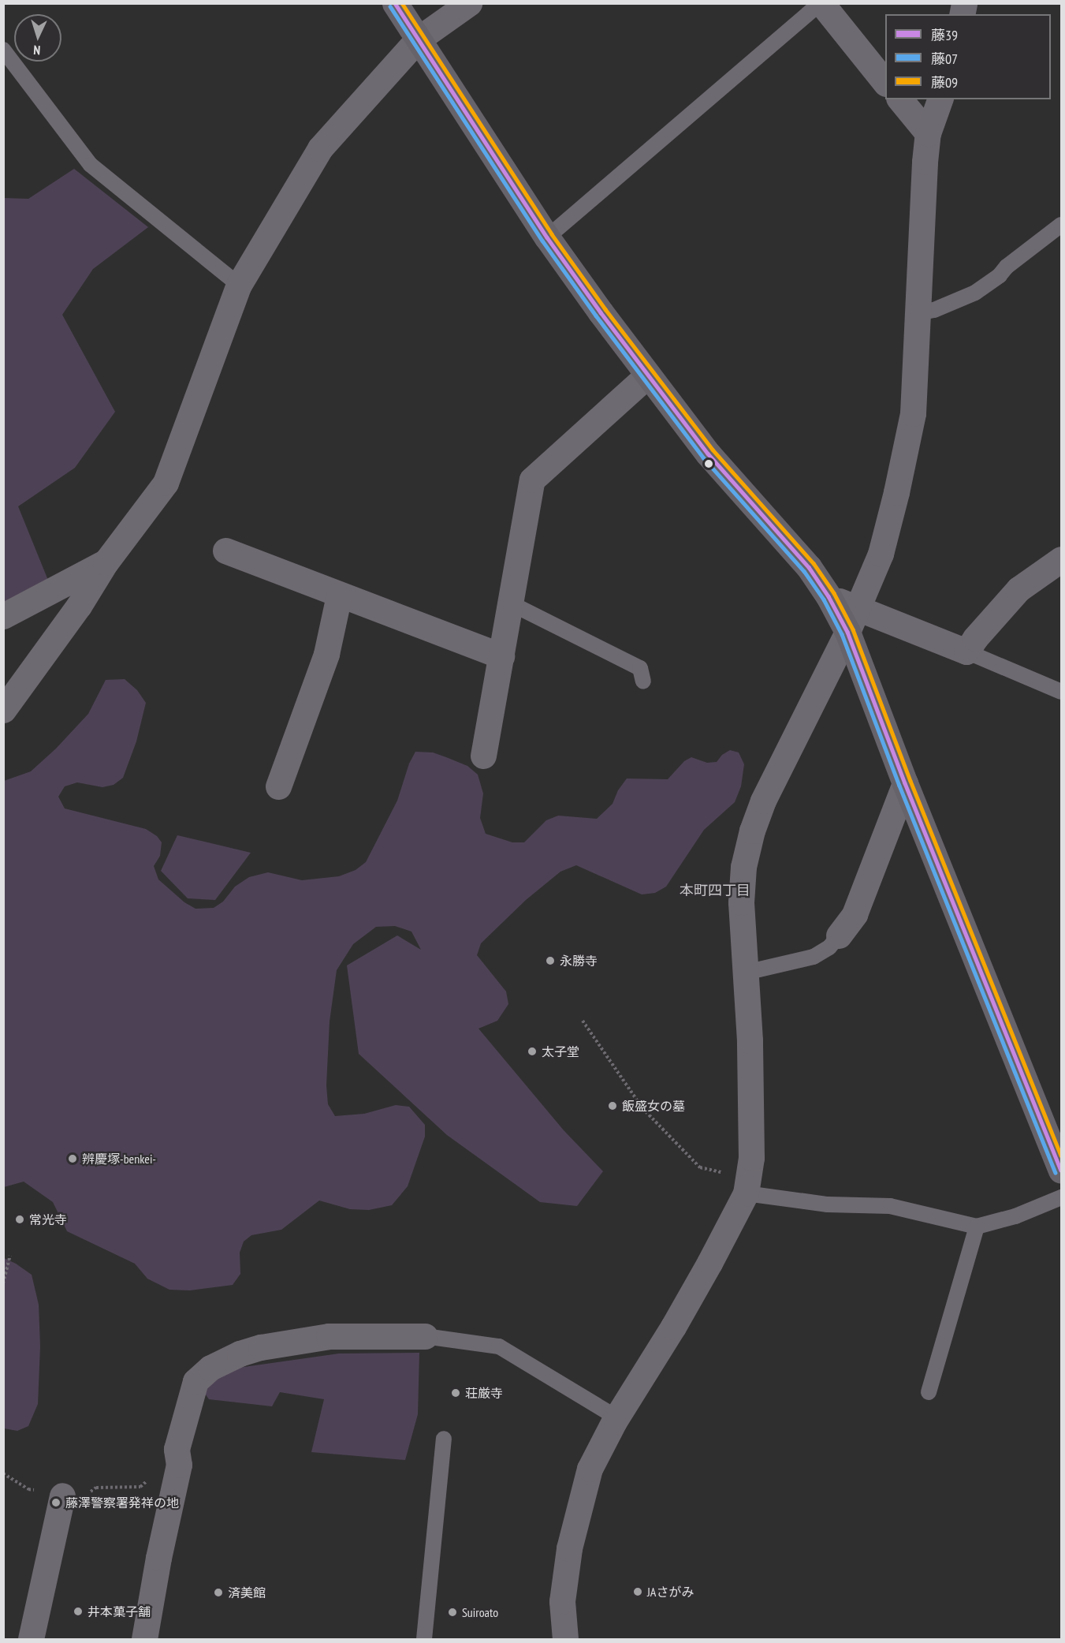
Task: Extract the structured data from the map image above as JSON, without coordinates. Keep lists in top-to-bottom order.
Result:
{
  "districts": ["本町四丁目"],
  "places": [
    "永勝寺",
    "太子堂",
    "飯盛女の墓",
    "辨慶塚-benkei-",
    "常光寺",
    "荘厳寺",
    "藤澤警察署発祥の地",
    "JAさがみ",
    "済美館",
    "井本菓子舗",
    "Suiroato"
  ],
  "lines": ["transit line 藤39", "transit line 藤09", "transit line 藤07"],
  "legend": ["藤39", "藤07", "藤09"],
  "north": "bottom"
}
